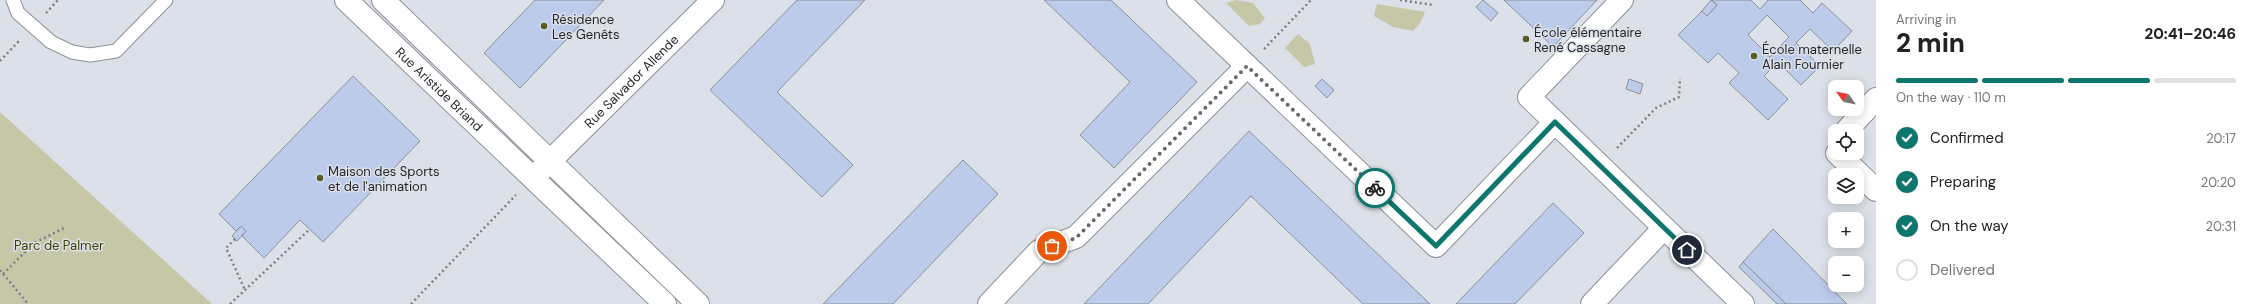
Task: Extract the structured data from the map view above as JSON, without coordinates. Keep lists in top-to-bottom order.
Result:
{
  "streets": {
    "street": ["Rue Salvador Allende", "Rue Aristide Briand"]
  },
  "crossings": [
    ["Rue Salvador Allende", "Rue Aristide Briand"]
  ],
  "parks": ["Parc de Palmer"],
  "places": [
    "Résidence Les Genêts",
    "École élémentaire René Cassagne",
    "École maternelle Alain Fournier",
    "Maison des Sports et de l'animation"
  ],
  "north": "top left",
  "page": {
    "heading": ["2 min", "Arriving in", "20:41–20:46"],
    "bar": "On the way · 110 m",
    "map_buttons": ["+", "−"],
    "list": [
      ["Confirmed", "20:17"],
      ["Preparing", "20:20"],
      ["On the way", "20:31"],
      "Delivered"
    ]
  }
}
